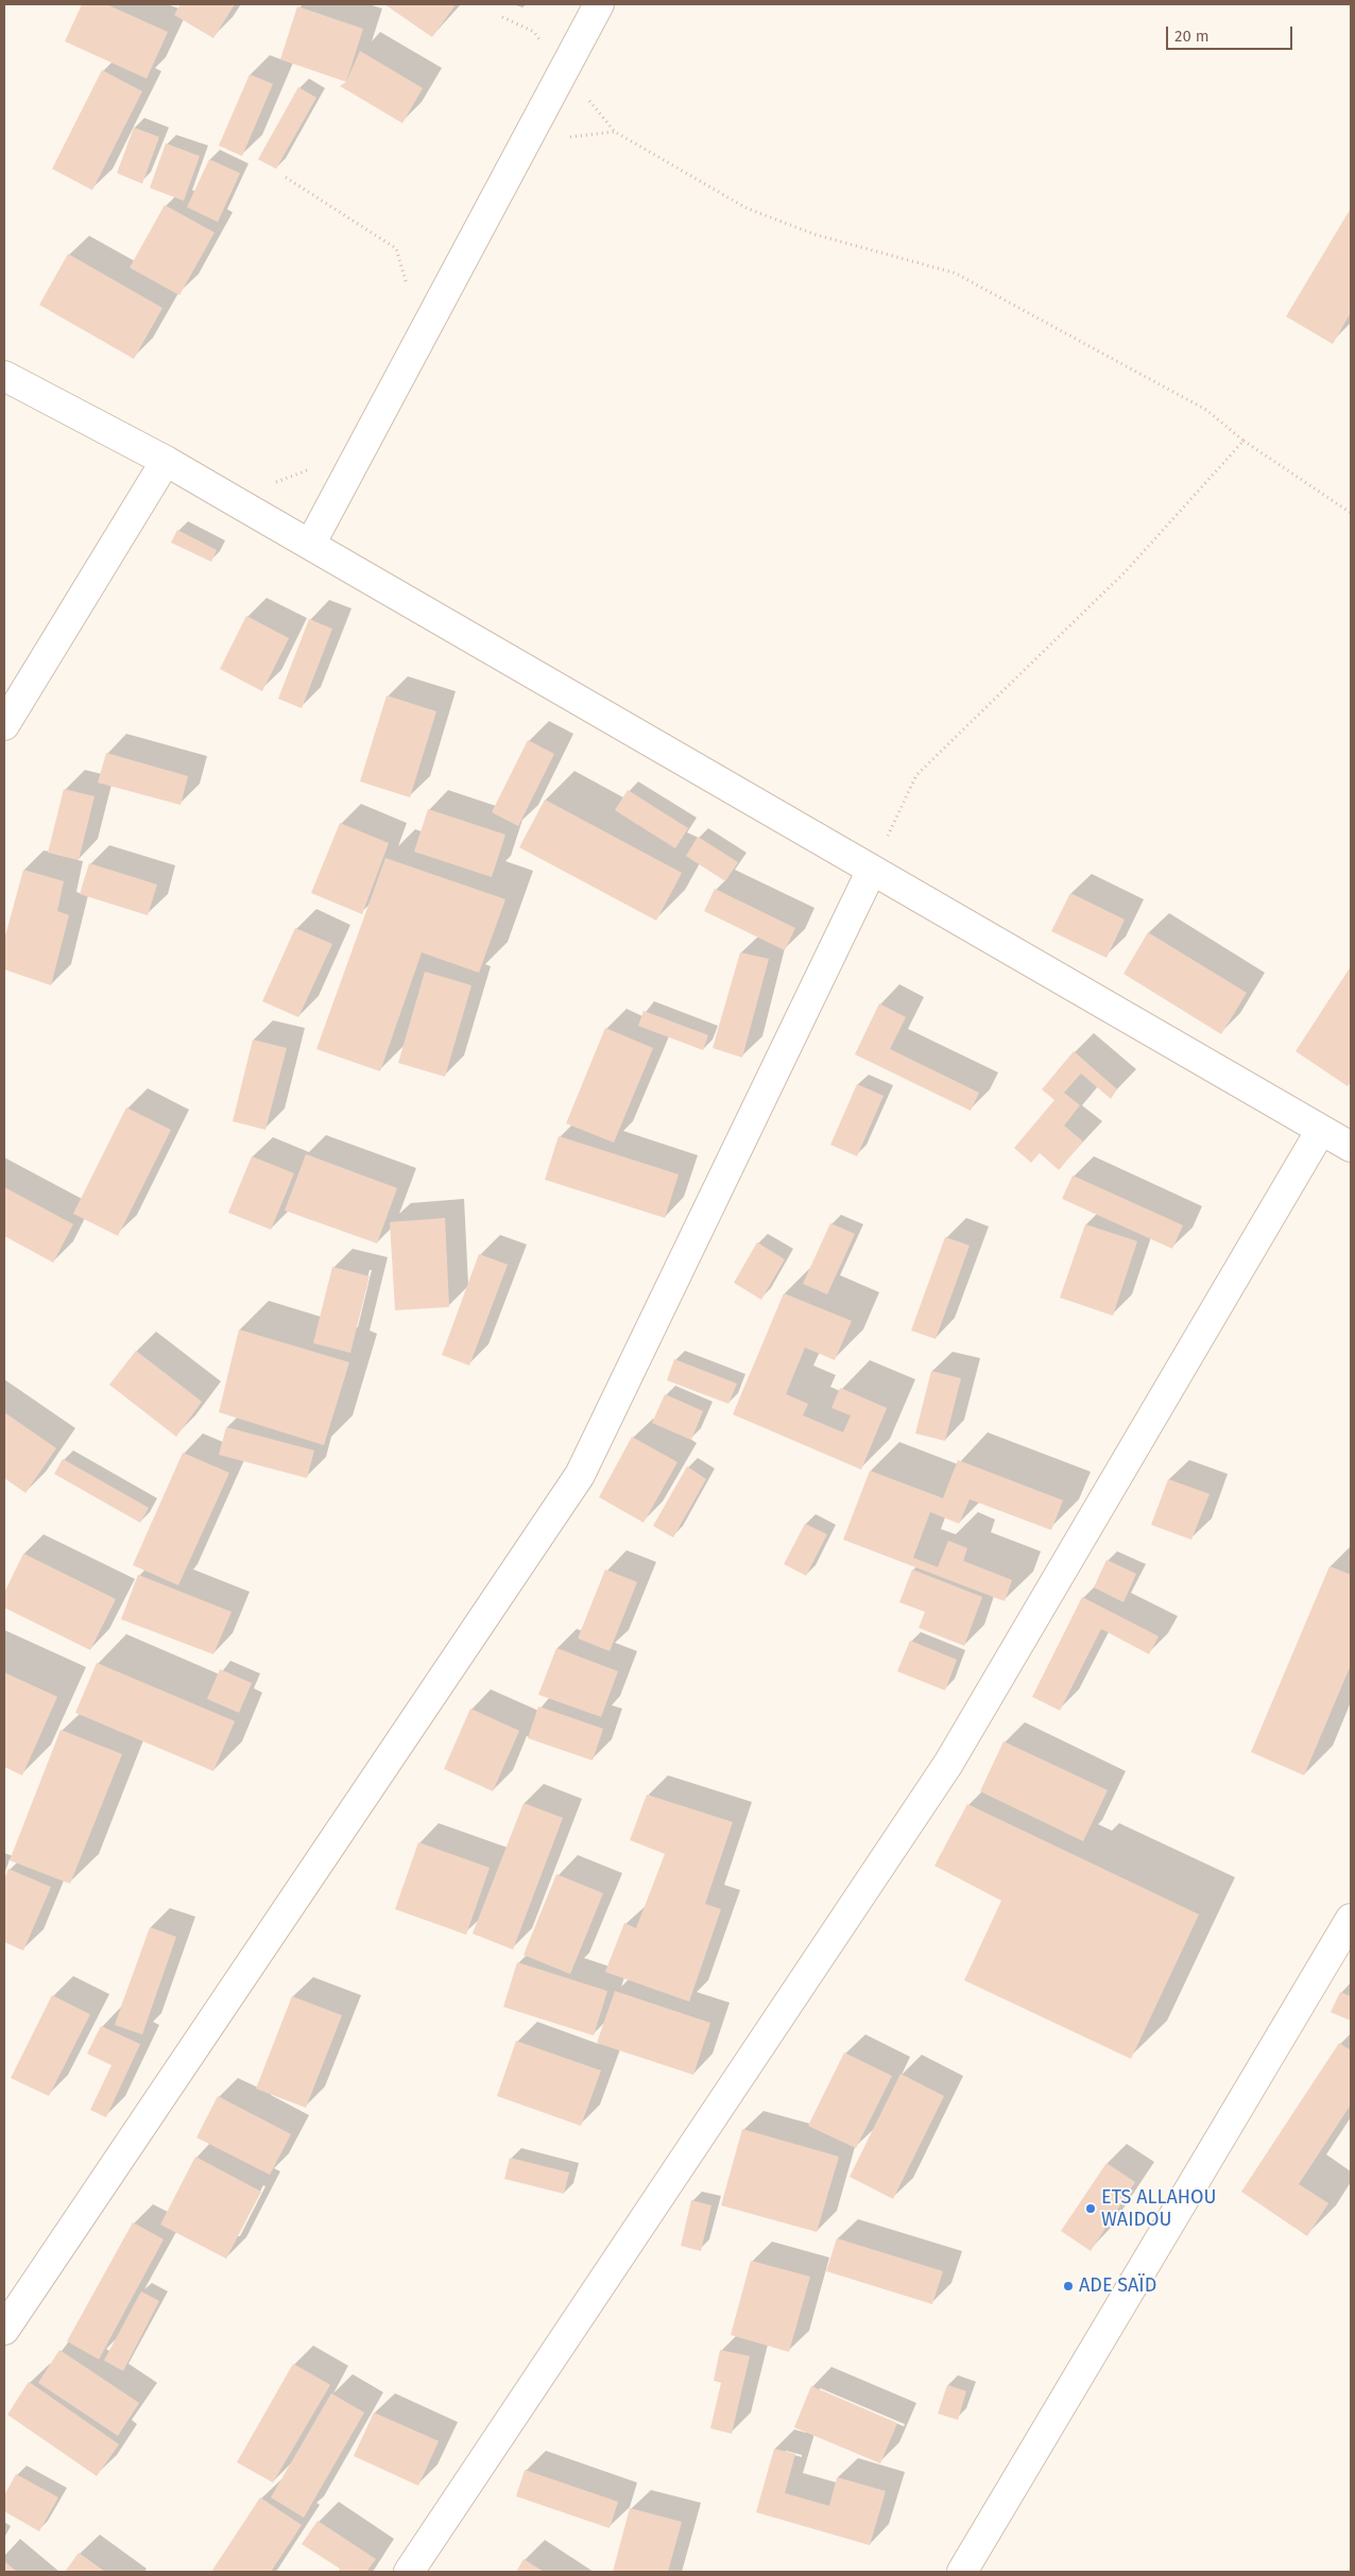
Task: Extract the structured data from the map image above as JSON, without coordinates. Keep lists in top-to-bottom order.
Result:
{
  "places": ["ETS ALLAHOU WAIDOU", "ADE SAÏD"],
  "scale_bar": "20 m"
}
